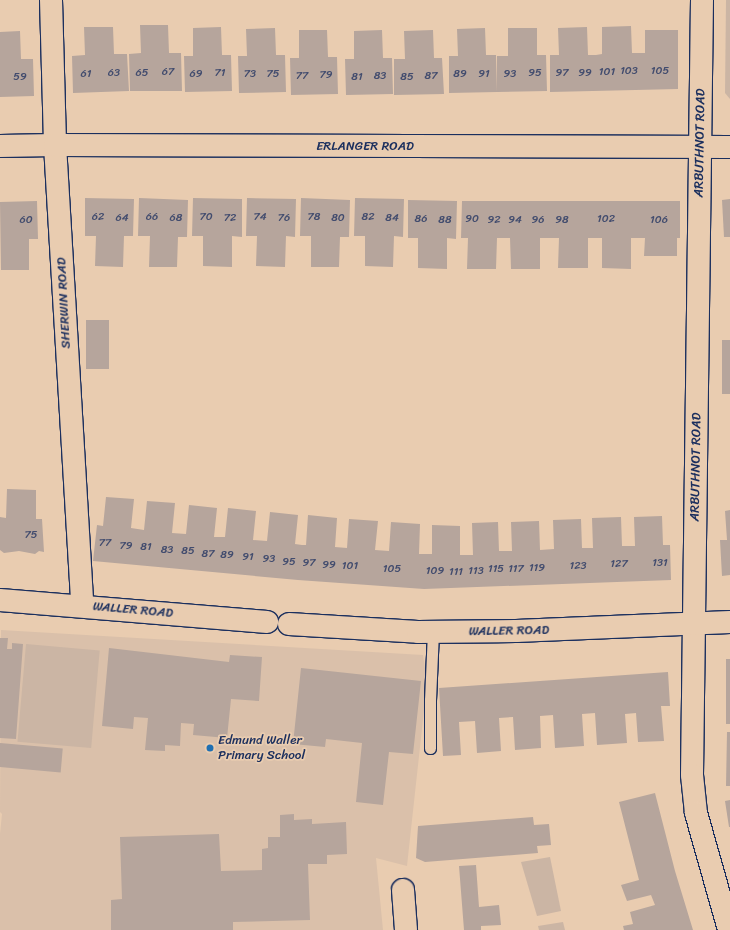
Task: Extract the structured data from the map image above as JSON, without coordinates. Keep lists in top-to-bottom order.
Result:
{
  "streets": {
    "street": [
      "ARBUTHNOT ROAD",
      "ERLANGER ROAD",
      "SHERWIN ROAD",
      "WALLER ROAD"
    ]
  },
  "crossings": [
    ["ARBUTHNOT ROAD", "ERLANGER ROAD"],
    ["ARBUTHNOT ROAD", "WALLER ROAD"],
    ["ERLANGER ROAD", "SHERWIN ROAD"],
    ["SHERWIN ROAD", "WALLER ROAD"]
  ],
  "places": ["Edmund Waller Primary School"],
  "house_numbers": [
    "103",
    "105",
    "67",
    "101",
    "63",
    "65",
    "71",
    "95",
    "97",
    "99",
    "61",
    "69",
    "73",
    "75",
    "89",
    "91",
    "93",
    "79",
    "77",
    "83",
    "87",
    "59",
    "81",
    "85",
    "62",
    "66",
    "70",
    "74",
    "78",
    "82",
    "64",
    "68",
    "72",
    "76",
    "80",
    "84",
    "86",
    "90",
    "102",
    "60",
    "88",
    "92",
    "94",
    "96",
    "98",
    "106",
    "75",
    "77",
    "79",
    "81",
    "83",
    "85",
    "87",
    "89",
    "91",
    "93",
    "95",
    "97",
    "131",
    "127",
    "99",
    "101",
    "123",
    "119",
    "105",
    "115",
    "117",
    "109",
    "113",
    "111"
  ]
}
